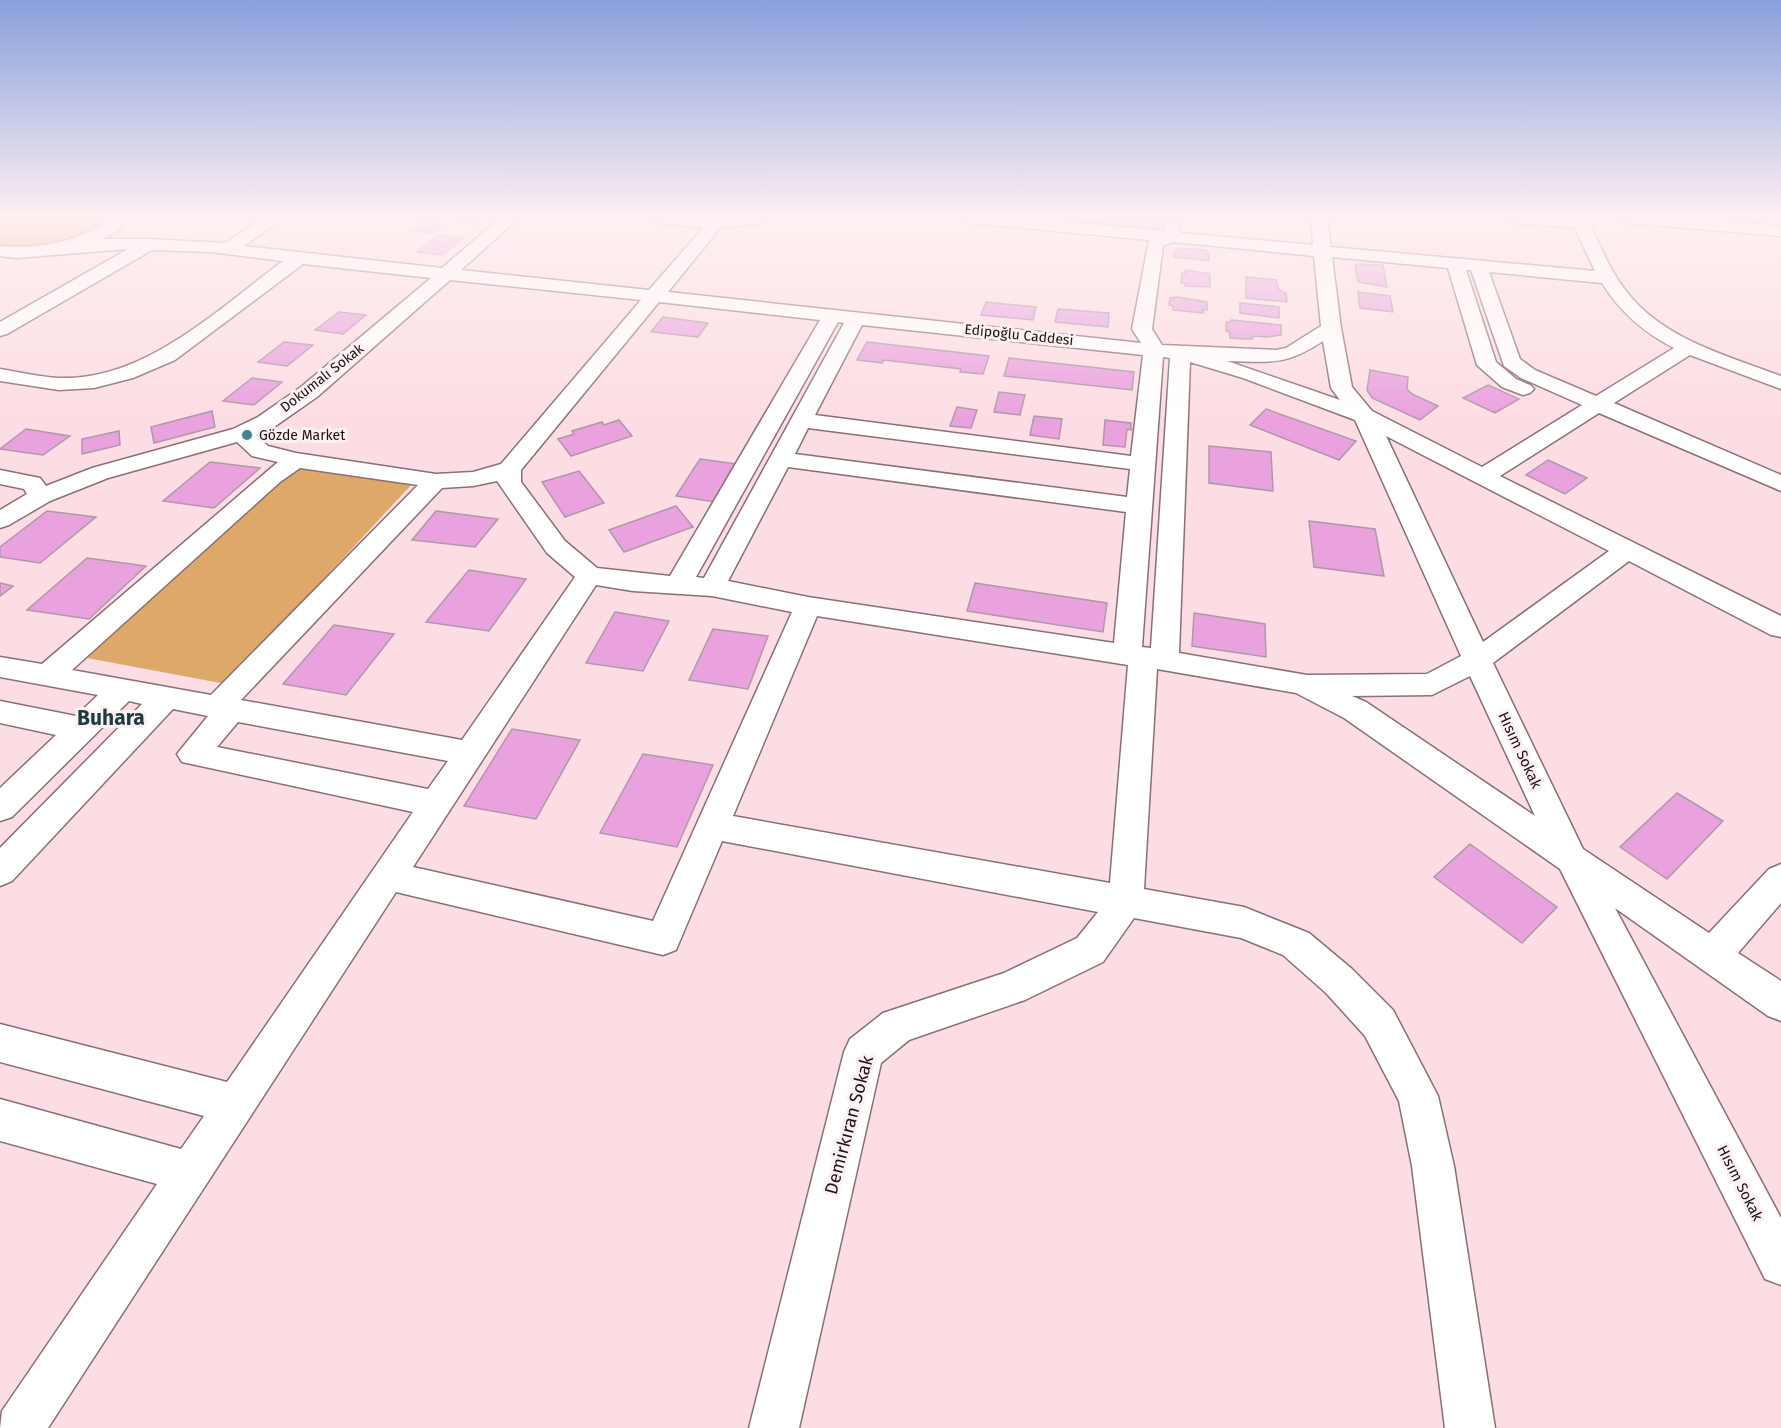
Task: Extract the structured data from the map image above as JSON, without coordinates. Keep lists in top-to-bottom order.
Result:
{
  "streets": {
    "street": [
      "Edipoğlu Caddesi",
      "Dokumalı Sokak",
      "Hısım Sokak",
      "Demirkıran Sokak"
    ]
  },
  "crossings": [
    ["Edipoğlu Caddesi", "Hısım Sokak"]
  ],
  "districts": ["Buhara"],
  "places": ["Gözde Market"]
}
